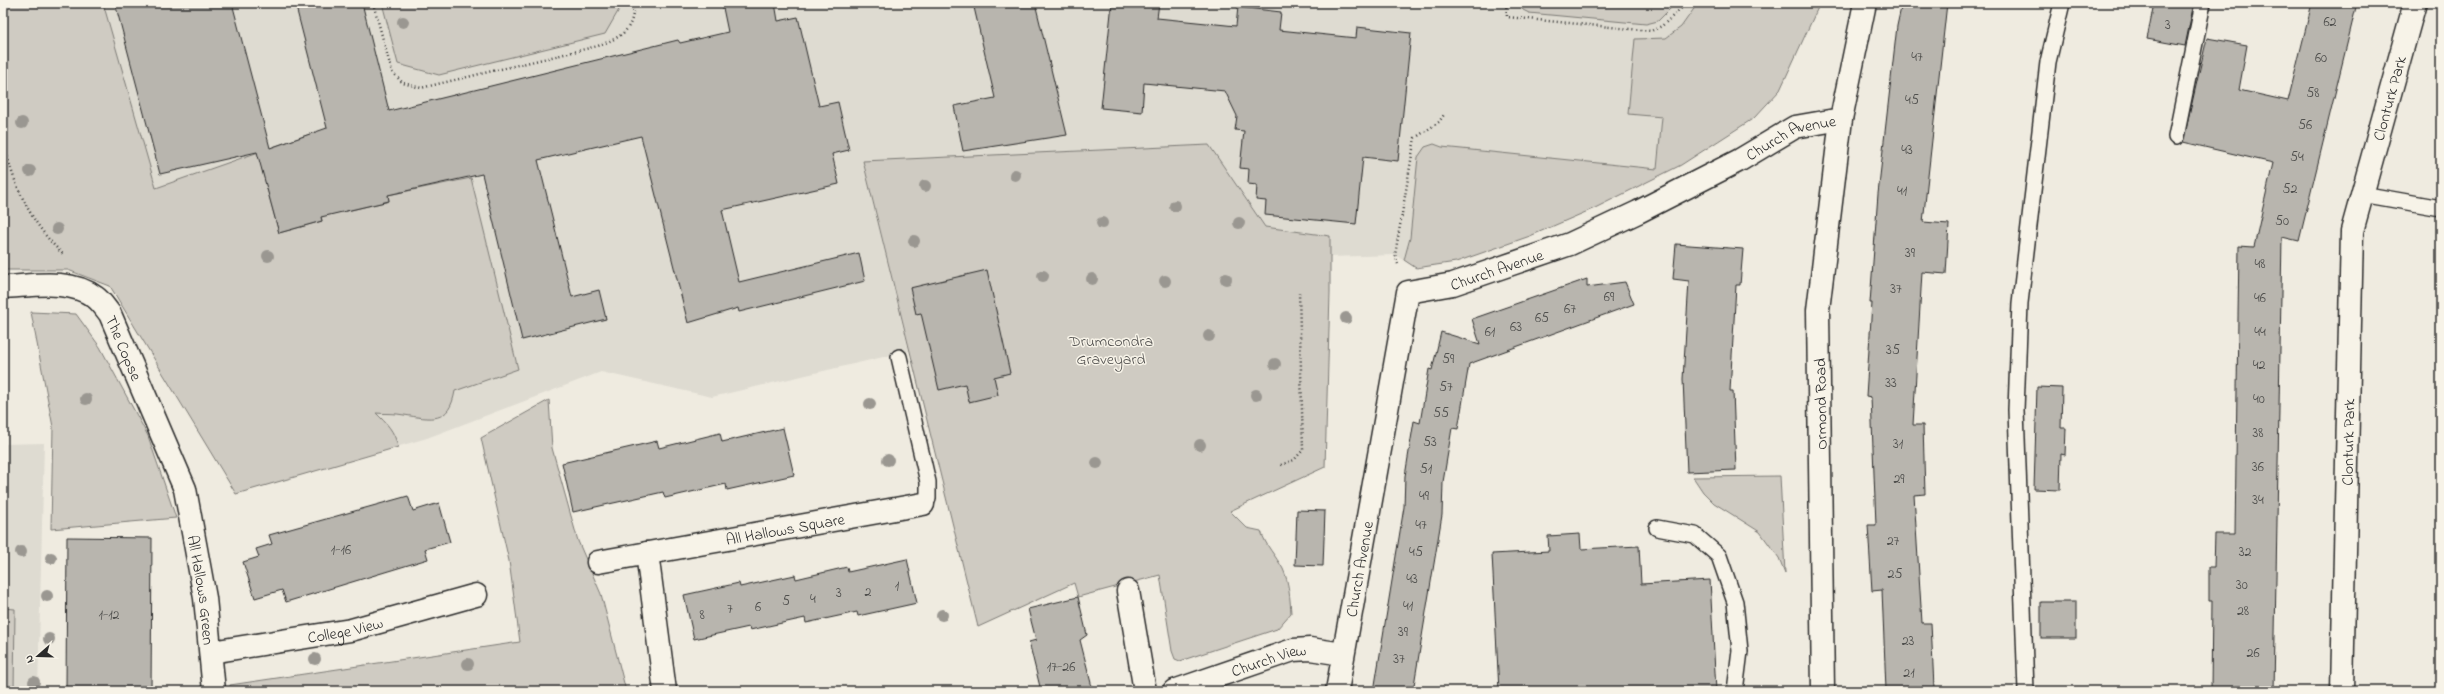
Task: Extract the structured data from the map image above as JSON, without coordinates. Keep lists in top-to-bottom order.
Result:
{
  "streets": {
    "street": [
      "Clonturk Park",
      "Church Avenue",
      "The Copse",
      "Ormond Road",
      "All Hallows Square",
      "All Hallows Green",
      "College View",
      "Church View"
    ]
  },
  "crossings": [
    ["Church Avenue", "Ormond Road"],
    ["Church Avenue", "Church View"],
    ["The Copse", "All Hallows Green"],
    ["All Hallows Green", "College View"]
  ],
  "parks": ["Drumcondra Graveyard"],
  "house_numbers": [
    "62",
    "3",
    "47",
    "60",
    "58",
    "45",
    "56",
    "43",
    "54",
    "52",
    "41",
    "50",
    "39",
    "48",
    "37",
    "69",
    "46",
    "67",
    "65",
    "63",
    "61",
    "44",
    "35",
    "59",
    "42",
    "33",
    "57",
    "40",
    "55",
    "38",
    "53",
    "31",
    "36",
    "51",
    "29",
    "49",
    "34",
    "47",
    "27",
    "1-16",
    "45",
    "32",
    "25",
    "43",
    "30",
    "1",
    "2",
    "3",
    "4",
    "5",
    "41",
    "6",
    "7",
    "28",
    "1-12",
    "8",
    "39",
    "23",
    "26",
    "37",
    "17-26",
    "21"
  ],
  "north": "left"
}
